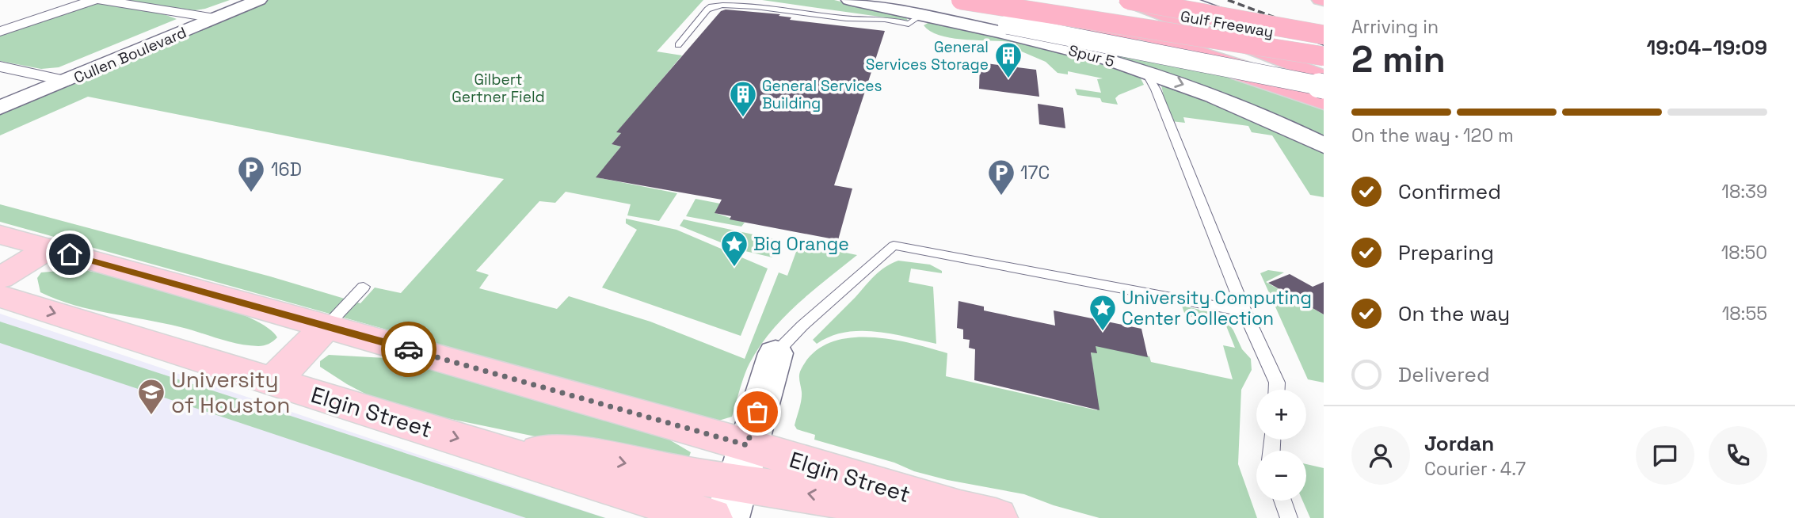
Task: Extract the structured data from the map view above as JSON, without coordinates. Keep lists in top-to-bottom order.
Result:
{
  "streets": {
    "highway": ["Gulf Freeway"],
    "main road": ["Cullen Boulevard", "Spur 5", "Elgin Street"]
  },
  "parks": ["Gilbert Gertner Field"],
  "places": {
    "building": ["General Services Storage", "General Services Building"],
    "parking": ["16D", "17C"],
    "place": ["Big Orange", "University Computing Center Collection"],
    "school or university": ["University of Houston"]
  },
  "page": {
    "heading": ["2 min", "Arriving in", "19:04–19:09"],
    "panel": ["Jordan", "Courier · 4.7"],
    "bar": "On the way · 120 m",
    "list": [
      ["Confirmed", "18:39"],
      ["Preparing", "18:50"],
      ["On the way", "18:55"],
      "Delivered"
    ],
    "map_buttons": ["+", "−"]
  }
}
